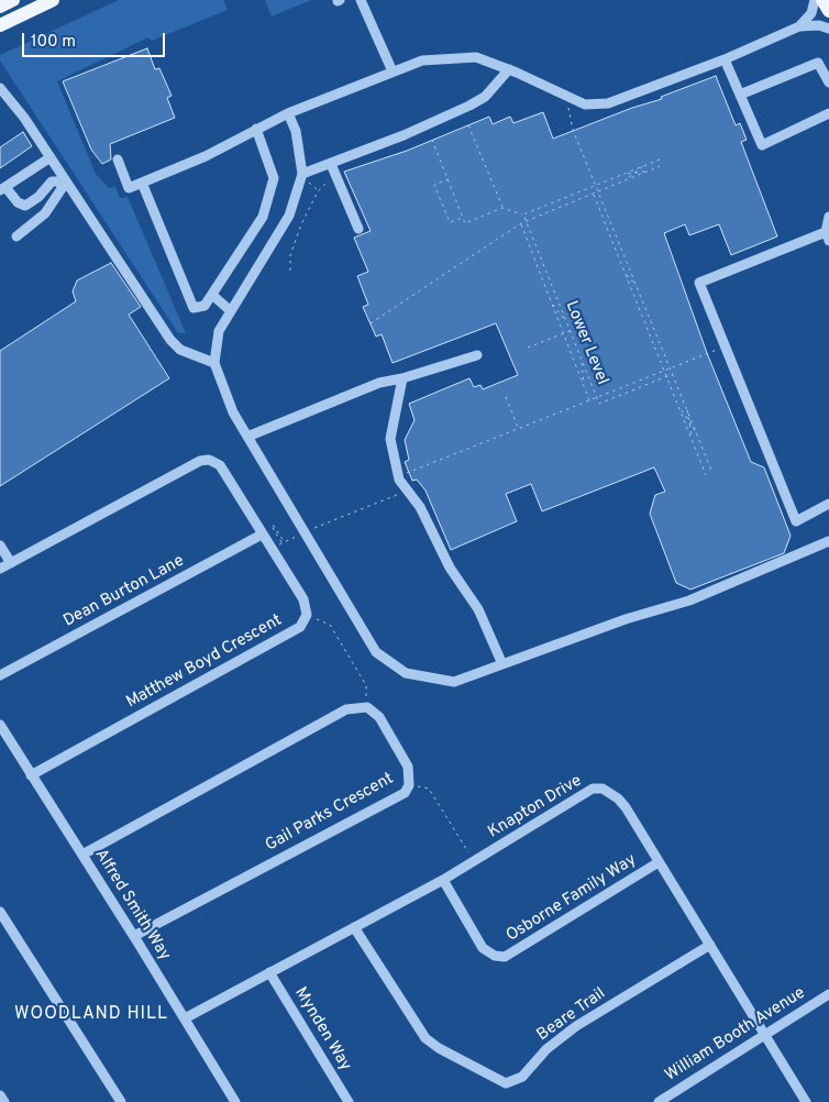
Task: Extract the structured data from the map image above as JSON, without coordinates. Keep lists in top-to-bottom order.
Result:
{
  "streets": {
    "street": [
      "Dean Burton Lane",
      "Matthew Boyd Crescent",
      "Knapton Drive",
      "Gail Parks Crescent",
      "Osborne Family Way",
      "Alfred Smith Way",
      "Beare Trail",
      "Mynden Way",
      "William Booth Avenue"
    ],
    "path": ["Lower Level"]
  },
  "crossings": [
    ["Matthew Boyd Crescent", "Alfred Smith Way"],
    ["Knapton Drive", "Osborne Family Way"],
    ["Knapton Drive", "Alfred Smith Way"],
    ["Knapton Drive", "Beare Trail"],
    ["Knapton Drive", "Mynden Way"],
    ["Knapton Drive", "William Booth Avenue"],
    ["Gail Parks Crescent", "Alfred Smith Way"]
  ],
  "districts": ["WOODLAND HILL"],
  "scale_bar": "100 m"
}
